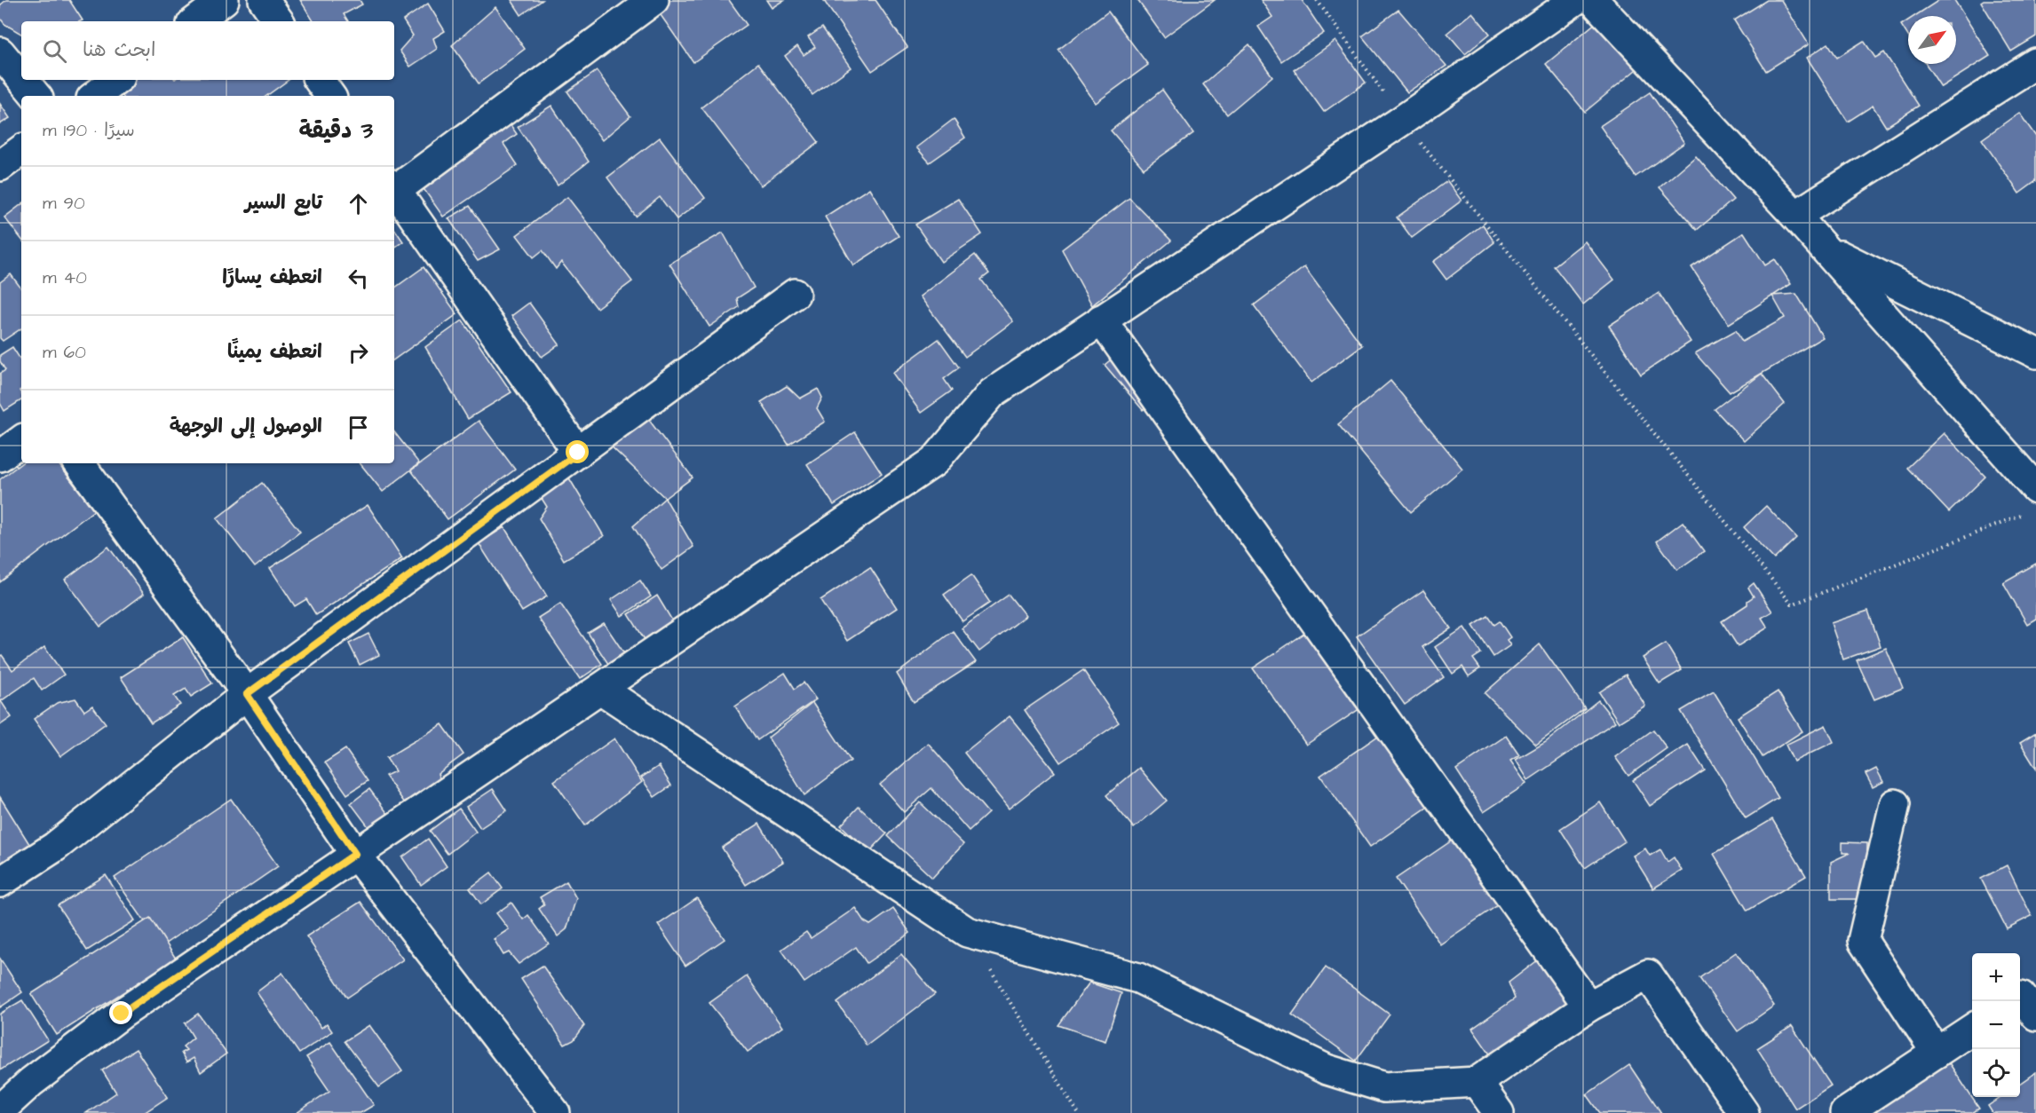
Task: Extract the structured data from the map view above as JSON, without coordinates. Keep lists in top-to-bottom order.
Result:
{
  "north": "top right",
  "page": {
    "search": "ابحث هنا",
    "heading": ["3 دقيقة", "سيرًا · 190 m"],
    "list": [
      ["تابع السير", "90 m"],
      ["انعطف يسارًا", "40 m"],
      ["انعطف يمينًا", "60 m"],
      "الوصول إلى الوجهة"
    ],
    "map_buttons": ["+", "−"]
  }
}
